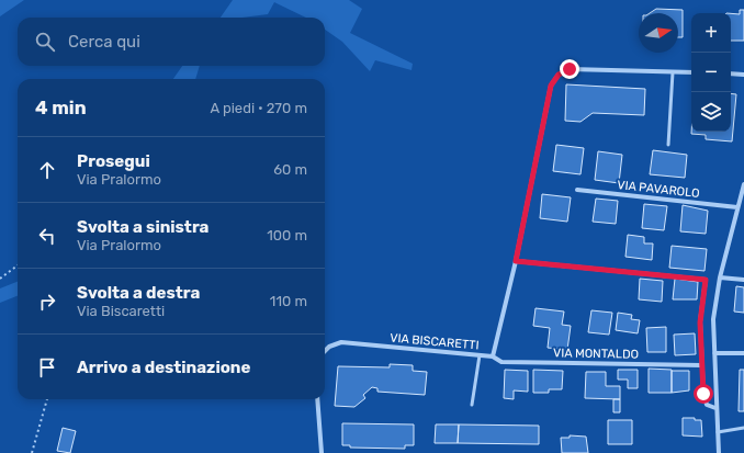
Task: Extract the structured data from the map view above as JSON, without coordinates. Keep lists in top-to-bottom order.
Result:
{
  "streets": {
    "street": ["VIA PAVAROLO", "VIA BISCARETTI", "VIA MONTALDO"]
  },
  "crossings": [
    ["VIA BISCARETTI", "VIA MONTALDO"]
  ],
  "north": "right",
  "page": {
    "map_buttons": ["+", "−"],
    "search": "Cerca qui",
    "heading": ["4 min", "A piedi · 270 m"],
    "list": [
      ["Prosegui", "Via Pralormo", "60 m"],
      ["Svolta a sinistra", "Via Pralormo", "100 m"],
      ["Svolta a destra", "Via Biscaretti", "110 m"],
      "Arrivo a destinazione"
    ]
  }
}
